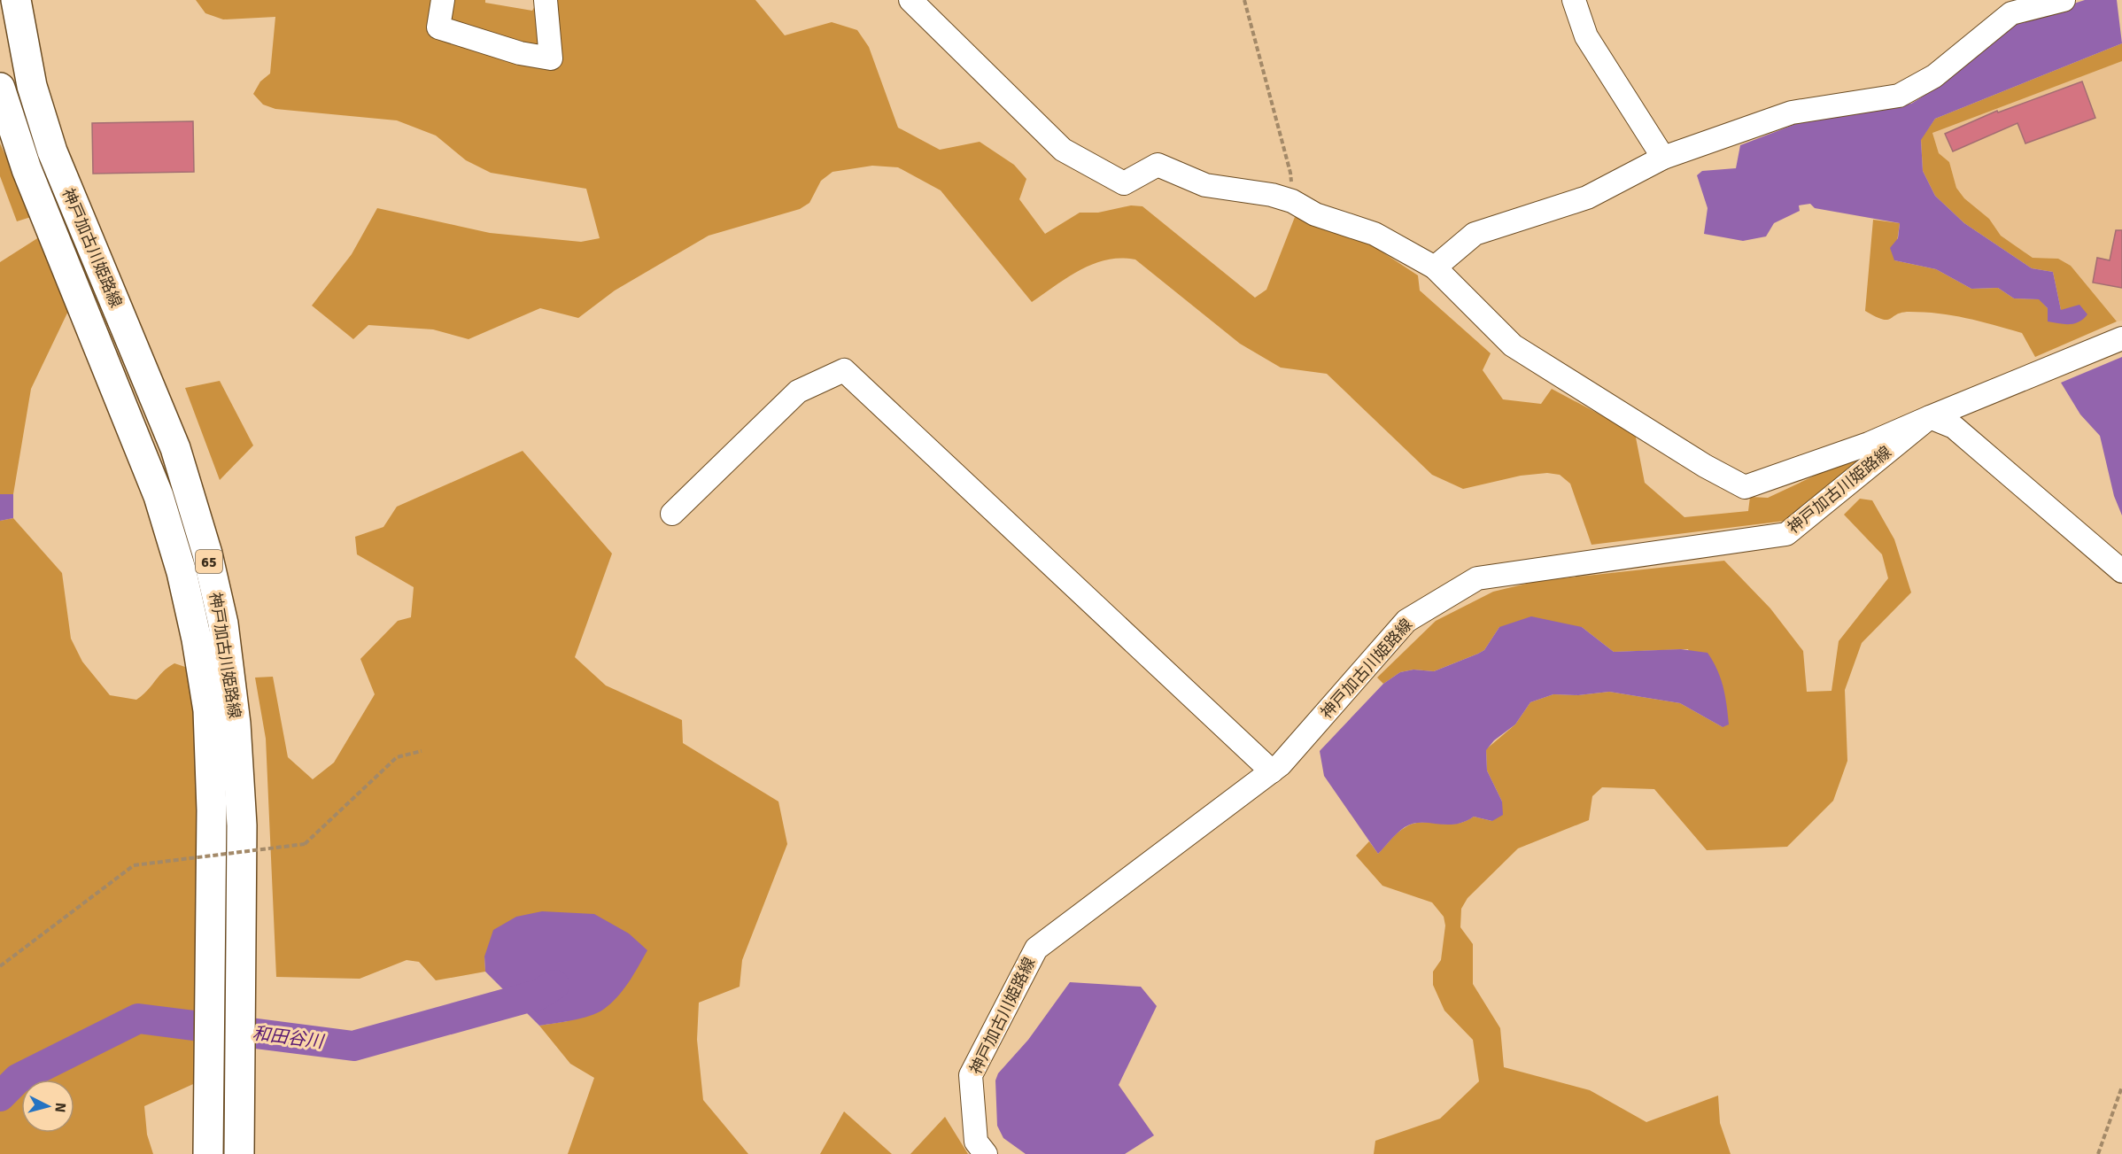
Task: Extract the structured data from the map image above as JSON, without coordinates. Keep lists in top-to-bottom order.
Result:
{
  "streets": {
    "main road": ["神戸加古川姫路線", "65"]
  },
  "water": ["和田谷川"],
  "north": "right"
}
